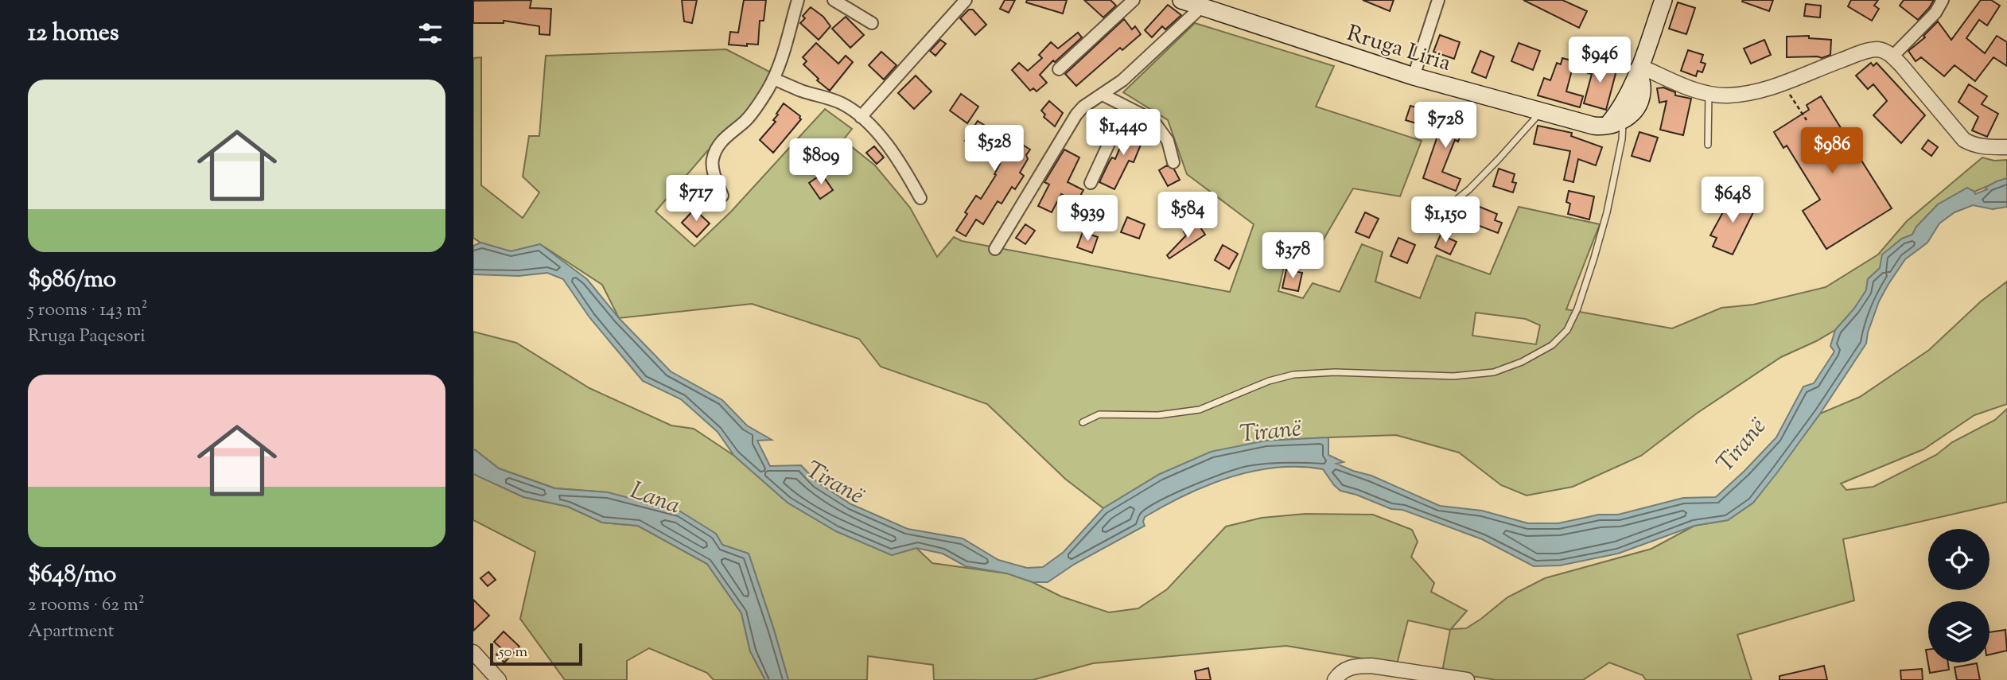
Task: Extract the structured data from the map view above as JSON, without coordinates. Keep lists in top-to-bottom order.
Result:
{
  "streets": {
    "main road": ["Rruga Liria"]
  },
  "water": ["Tiranë", "Lana"],
  "scale_bar": "50 m",
  "page": {
    "heading": "12 homes",
    "price": [
      "$946",
      "$728",
      "$1,440",
      "$528",
      "$986",
      "$809",
      "$717",
      "$648",
      "$584",
      "$939",
      "$1,150",
      "$378"
    ],
    "list": [
      {
        "name": "$986/mo",
        "note": "5 rooms · 143 m² · Rruga Paqesori"
      },
      {
        "name": "$648/mo",
        "note": "2 rooms · 62 m² · Apartment"
      }
    ],
    "scale": "50 m"
  }
}
